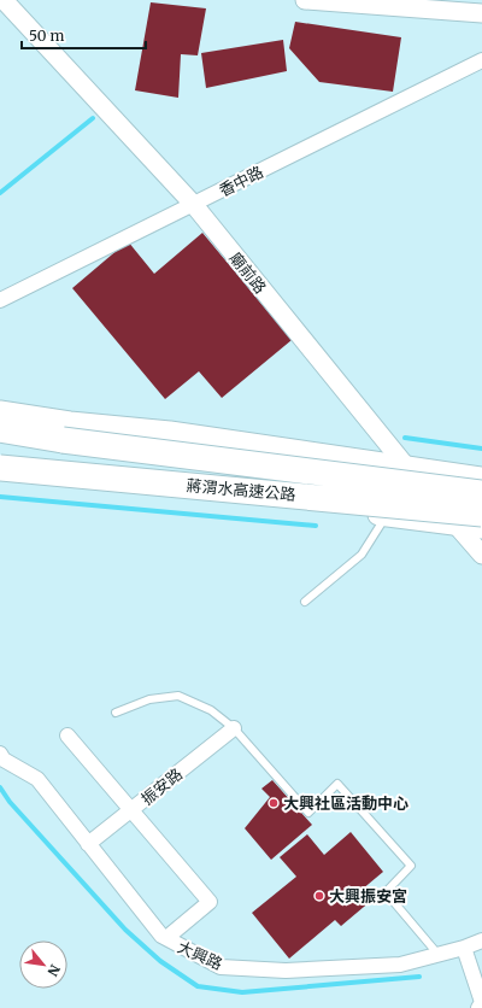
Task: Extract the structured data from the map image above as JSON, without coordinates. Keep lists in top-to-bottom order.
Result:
{
  "streets": {
    "highway": ["蔣渭水高速公路"],
    "street": [
      "香中路",
      "廟前路",
      "振安路",
      "大興路"
    ]
  },
  "crossings": [
    ["香中路", "廟前路"],
    ["振安路", "大興路"]
  ],
  "places": ["大興社區活動中心", "大興振安宮"],
  "scale_bar": "50 m",
  "north": "bottom right"
}
